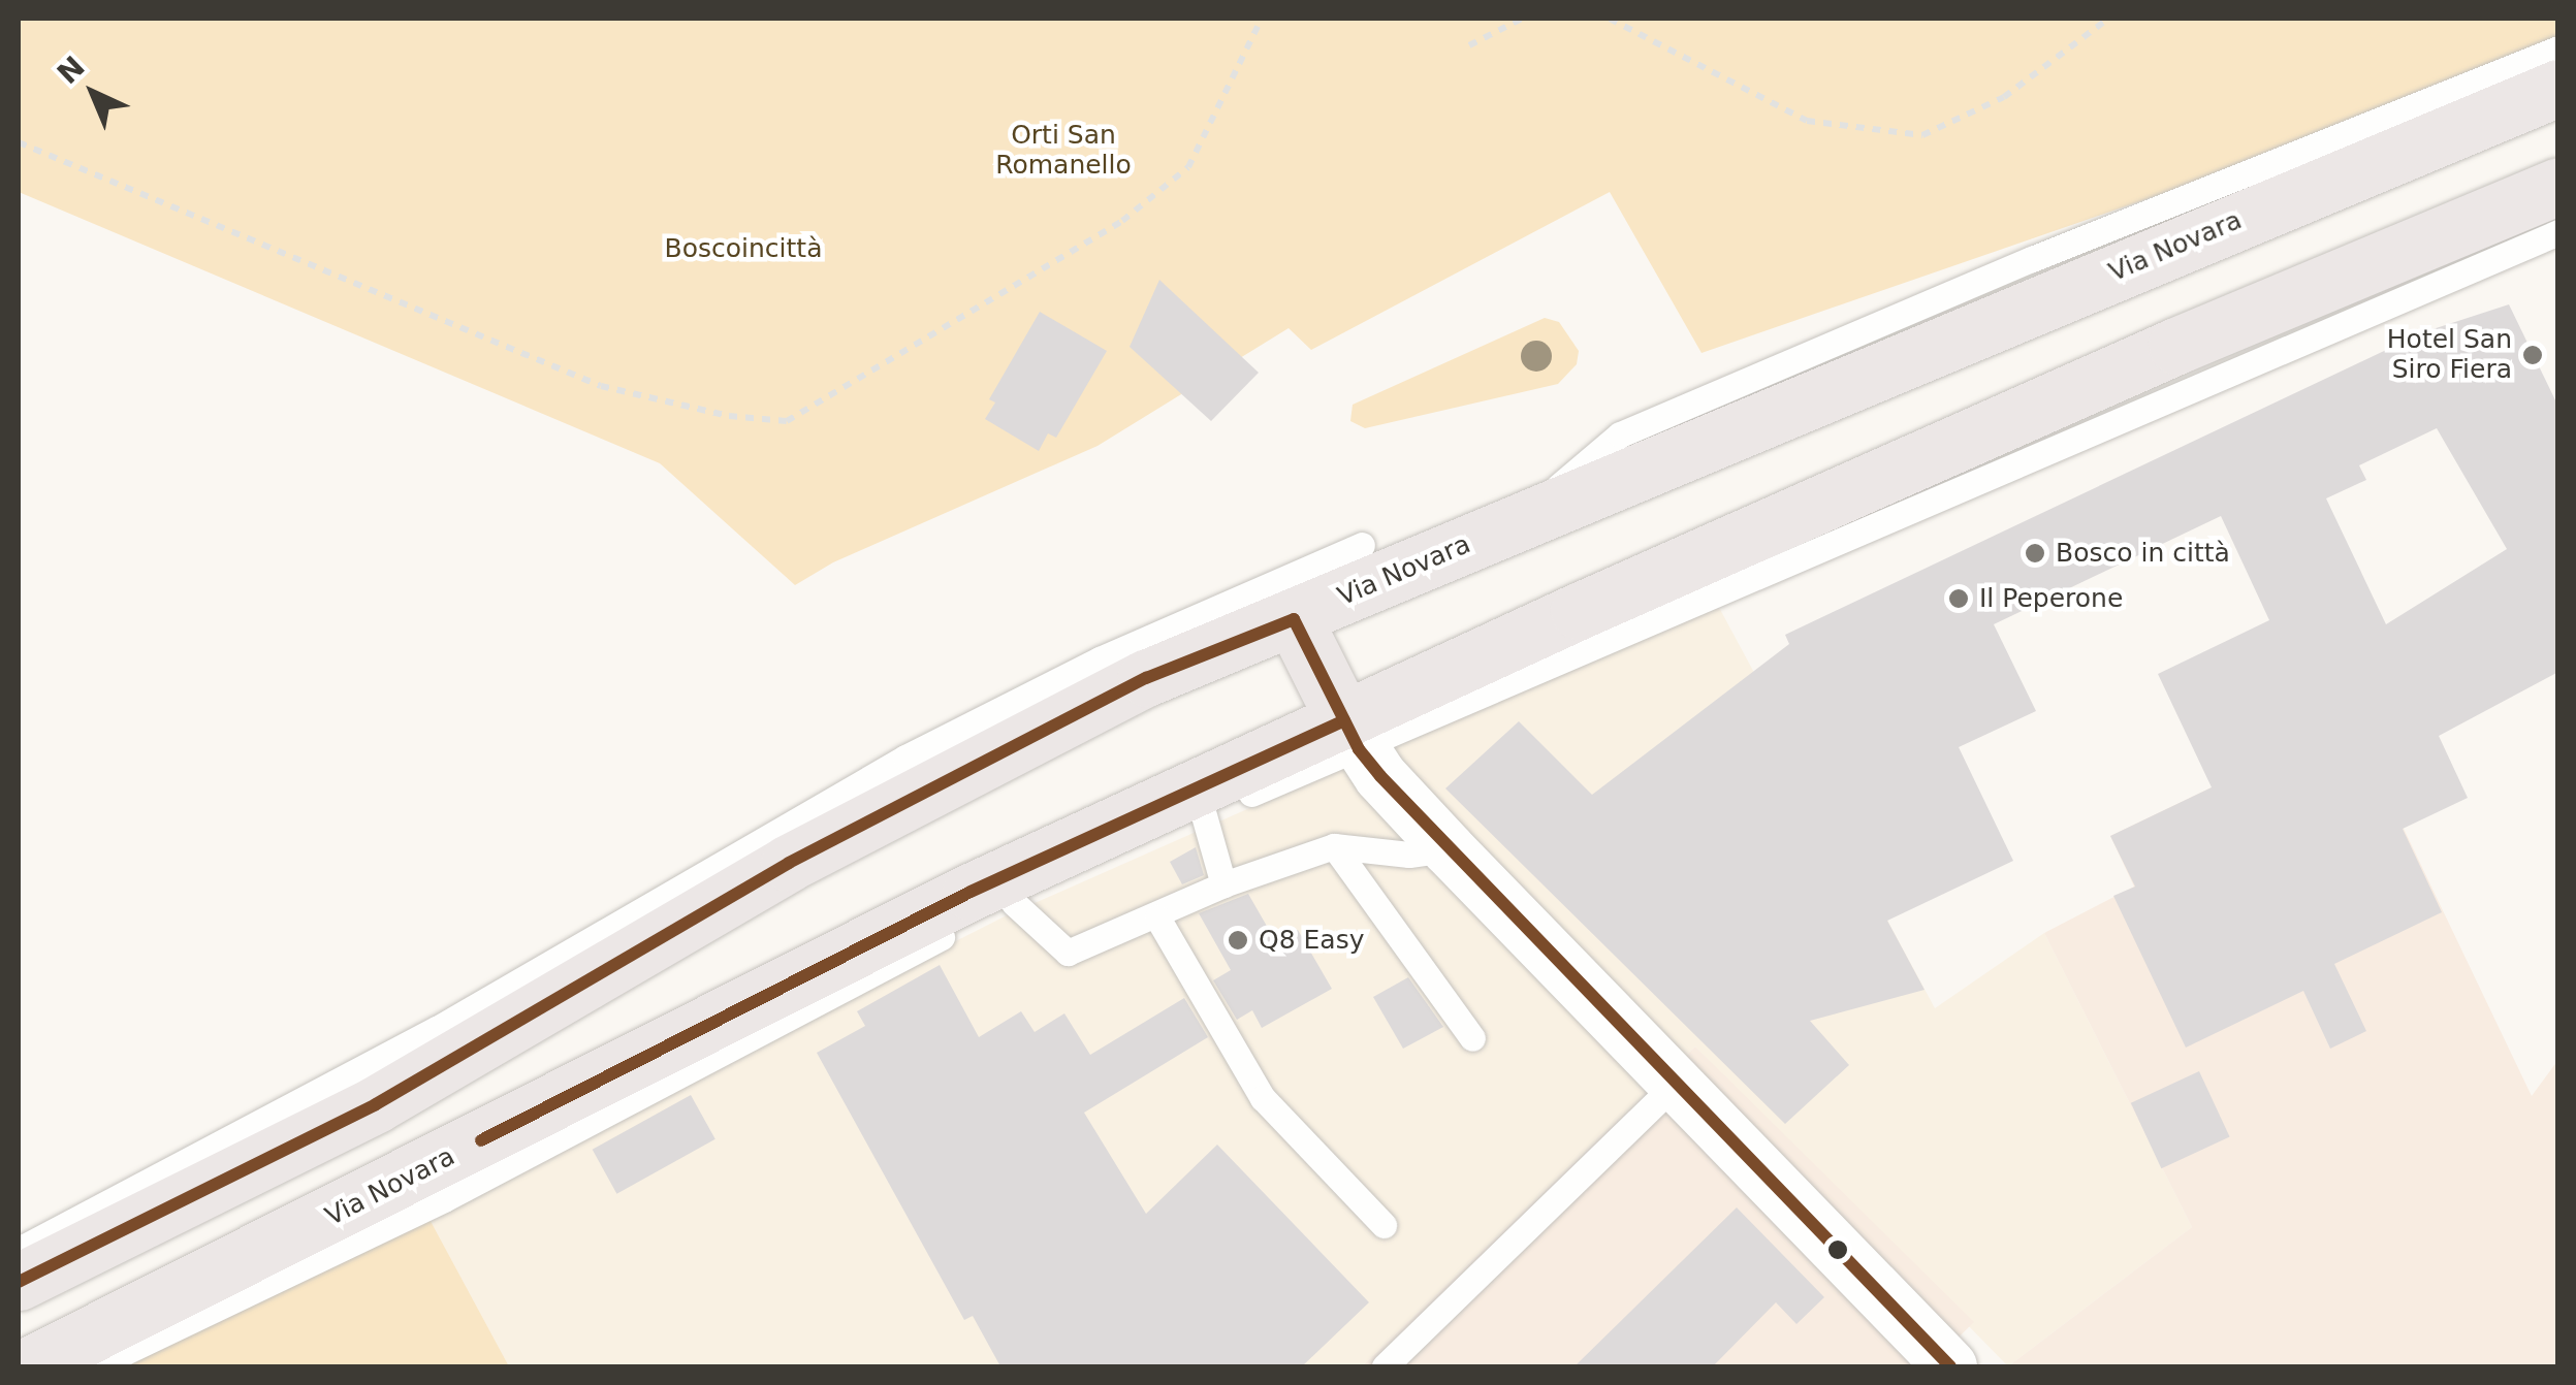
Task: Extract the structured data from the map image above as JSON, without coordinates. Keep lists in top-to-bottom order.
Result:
{
  "streets": {
    "main road": ["Via Novara"]
  },
  "parks": ["Orti San Romanello", "Boscoincittà"],
  "places": [
    "Hotel San Siro Fiera",
    "Bosco in città",
    "Il Peperone",
    "Q8 Easy"
  ],
  "north": "top left"
}
